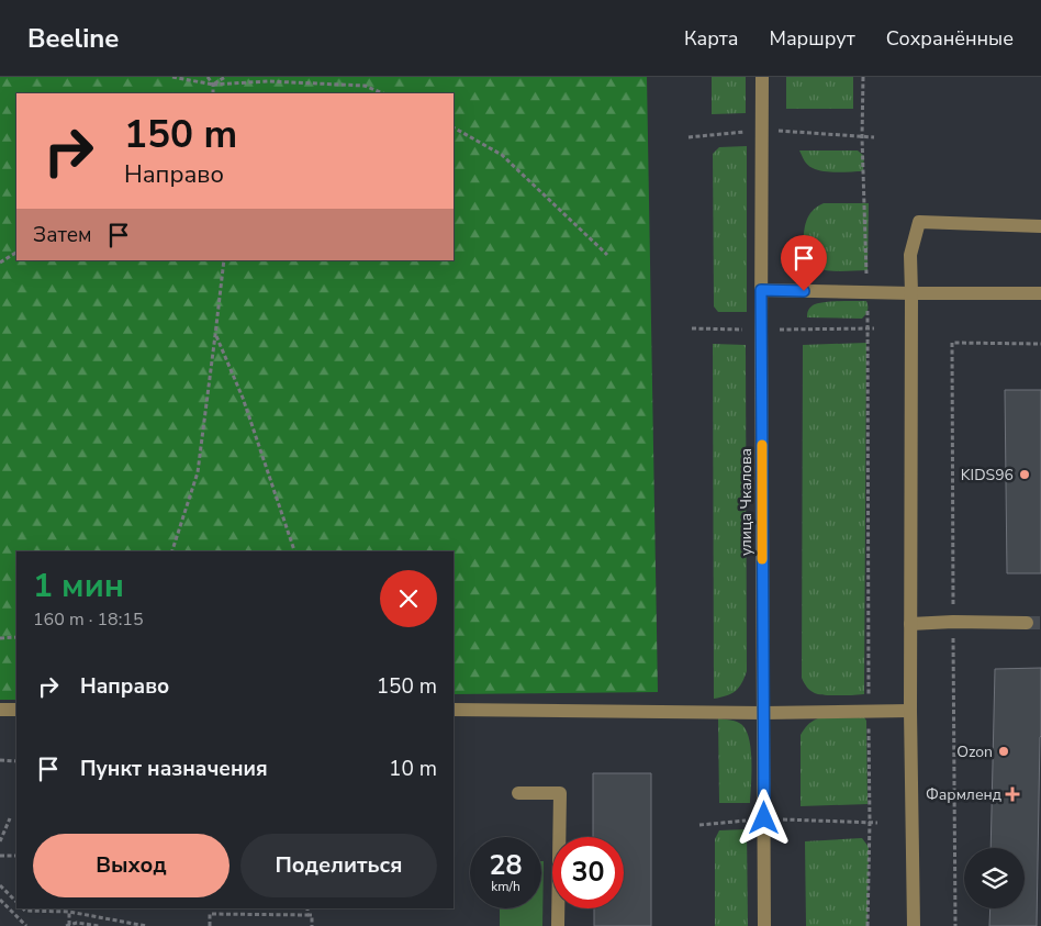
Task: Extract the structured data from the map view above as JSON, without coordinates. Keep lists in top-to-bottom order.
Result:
{
  "streets": {
    "street": ["улица Чкалова"]
  },
  "places": {
    "other": ["KIDS96", "Ozon"],
    "health": ["Фармленд"]
  },
  "page": {
    "header": "Beeline",
    "nav": ["Карта", "Маршрут", "Сохранённые"],
    "turn": ["150 m", "Направо"],
    "then": "Затем",
    "heading": ["1 мин", "160 m · 18:15"],
    "list": [
      {
        "name": "Направо",
        "value": "150 m"
      },
      {
        "name": "Пункт назначения",
        "value": "10 m"
      }
    ],
    "buttons": ["Выход", "Поделиться"],
    "speed": "28 km/h",
    "limit": "30"
  }
}
